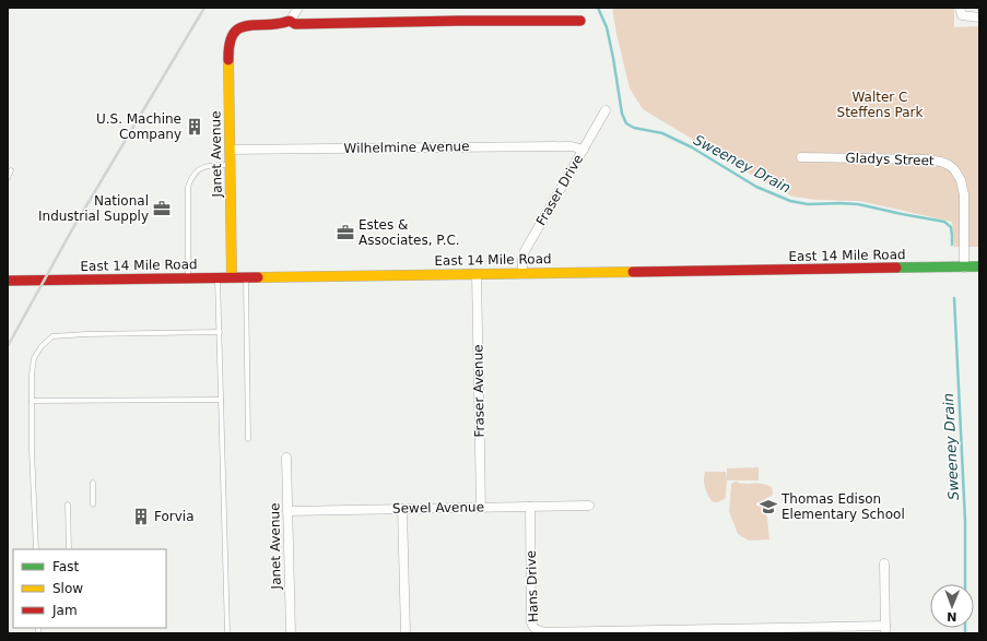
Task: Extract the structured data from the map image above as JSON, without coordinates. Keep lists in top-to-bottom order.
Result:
{
  "streets": {
    "main road": ["Janet Avenue", "East 14 Mile Road"],
    "street": [
      "Wilhelmine Avenue",
      "Gladys Street",
      "Fraser Drive",
      "Fraser Avenue",
      "Sewel Avenue",
      "Hans Drive"
    ]
  },
  "crossings": [
    ["Wilhelmine Avenue", "Janet Avenue"],
    ["Wilhelmine Avenue", "Fraser Drive"],
    ["Janet Avenue", "East 14 Mile Road"],
    ["Janet Avenue", "Sewel Avenue"],
    ["Gladys Street", "East 14 Mile Road"],
    ["Fraser Drive", "East 14 Mile Road"],
    ["East 14 Mile Road", "Fraser Avenue"],
    ["Fraser Avenue", "Sewel Avenue"],
    ["Sewel Avenue", "Hans Drive"]
  ],
  "water": ["Sweeney Drain"],
  "parks": ["Walter C Steffens Park"],
  "places": {
    "building": ["U.S. Machine Company", "Forvia"],
    "office": ["National Industrial Supply", "Estes & Associates, P.C."],
    "school or university": ["Thomas Edison Elementary School"]
  },
  "legend": ["Fast", "Slow", "Jam"],
  "north": "bottom"
}
